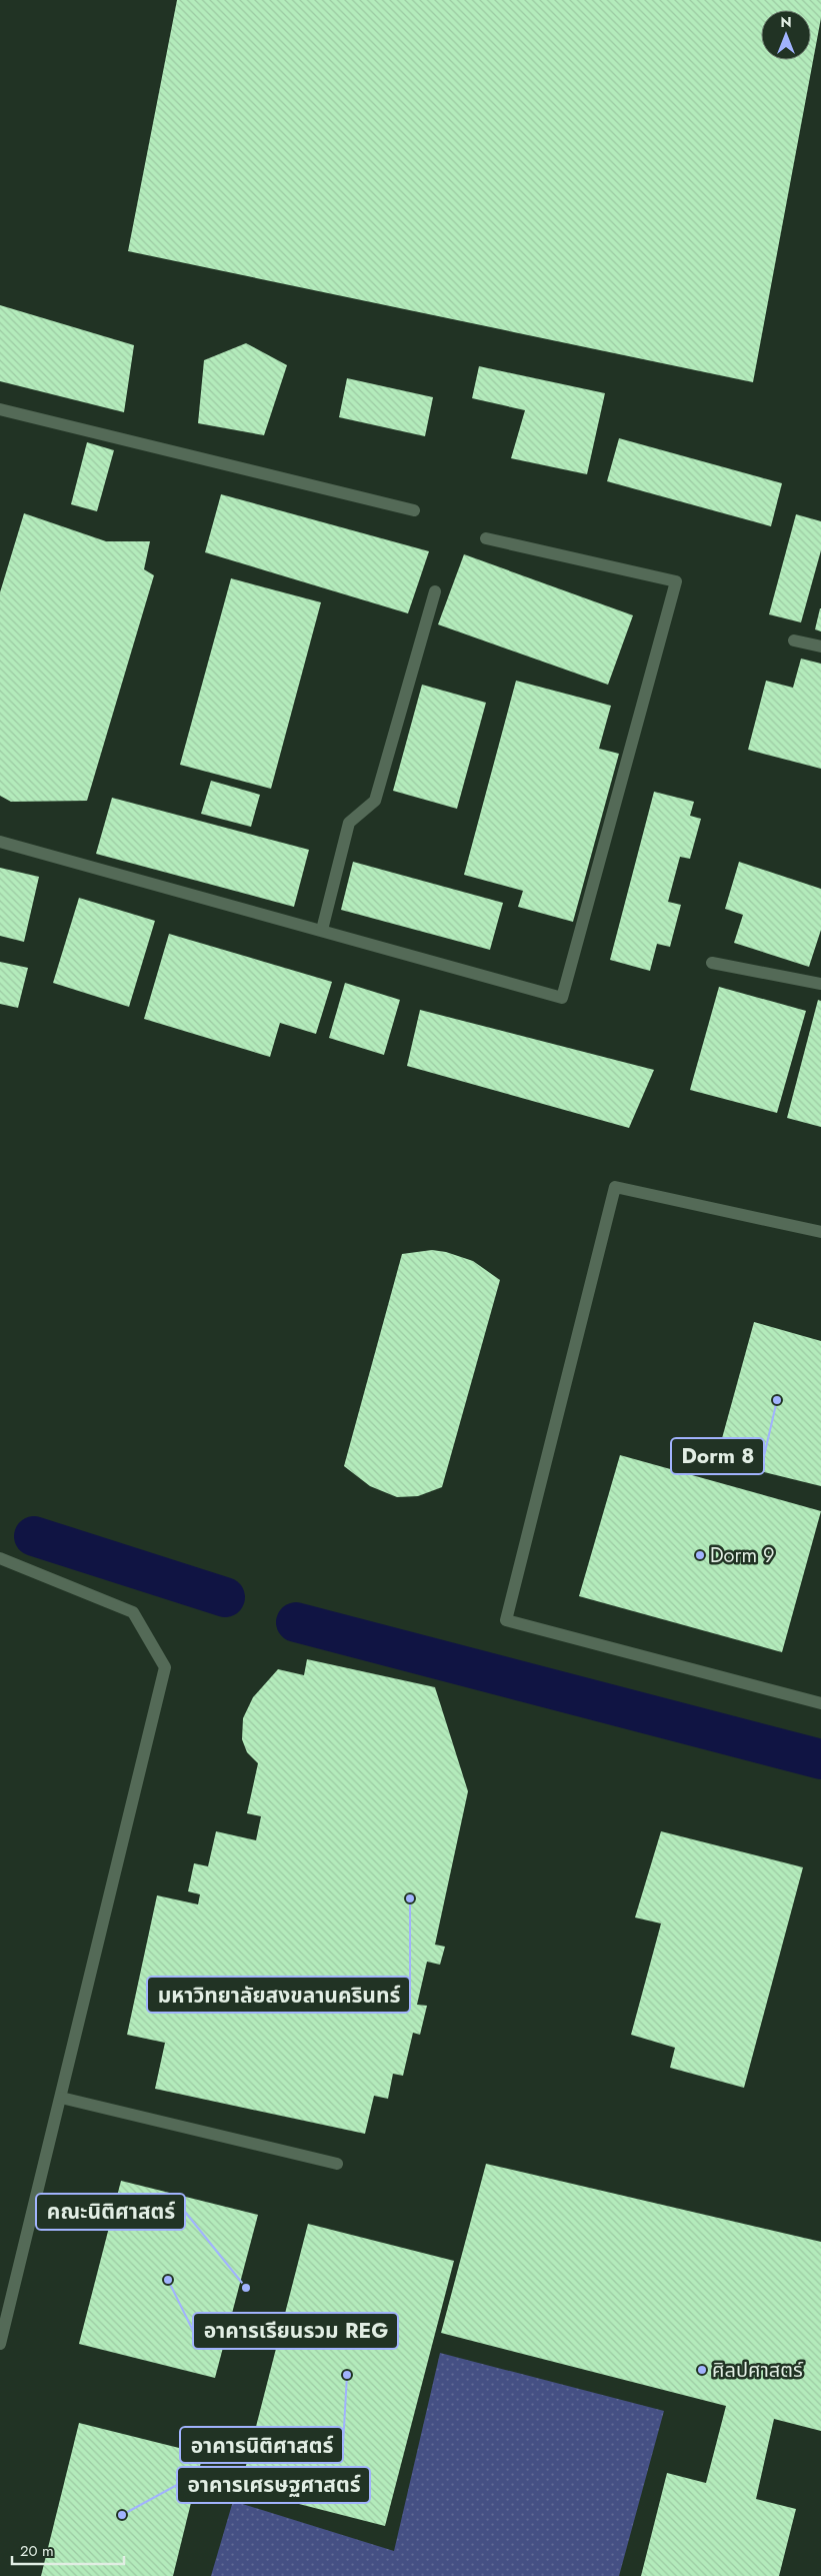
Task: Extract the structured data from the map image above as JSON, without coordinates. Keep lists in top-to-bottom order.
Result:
{
  "places": [
    "Dorm 8",
    "Dorm 9",
    "มหาวิทยาลัยสงขลานครินทร์",
    "อาคารเรียนรวม REG",
    "คณะนิติศาสตร์",
    "ศิลปศาสตร์",
    "อาคารนิติศาสตร์",
    "อาคารเศรษฐศาสตร์"
  ],
  "scale_bar": "20 m",
  "north": "top"
}
